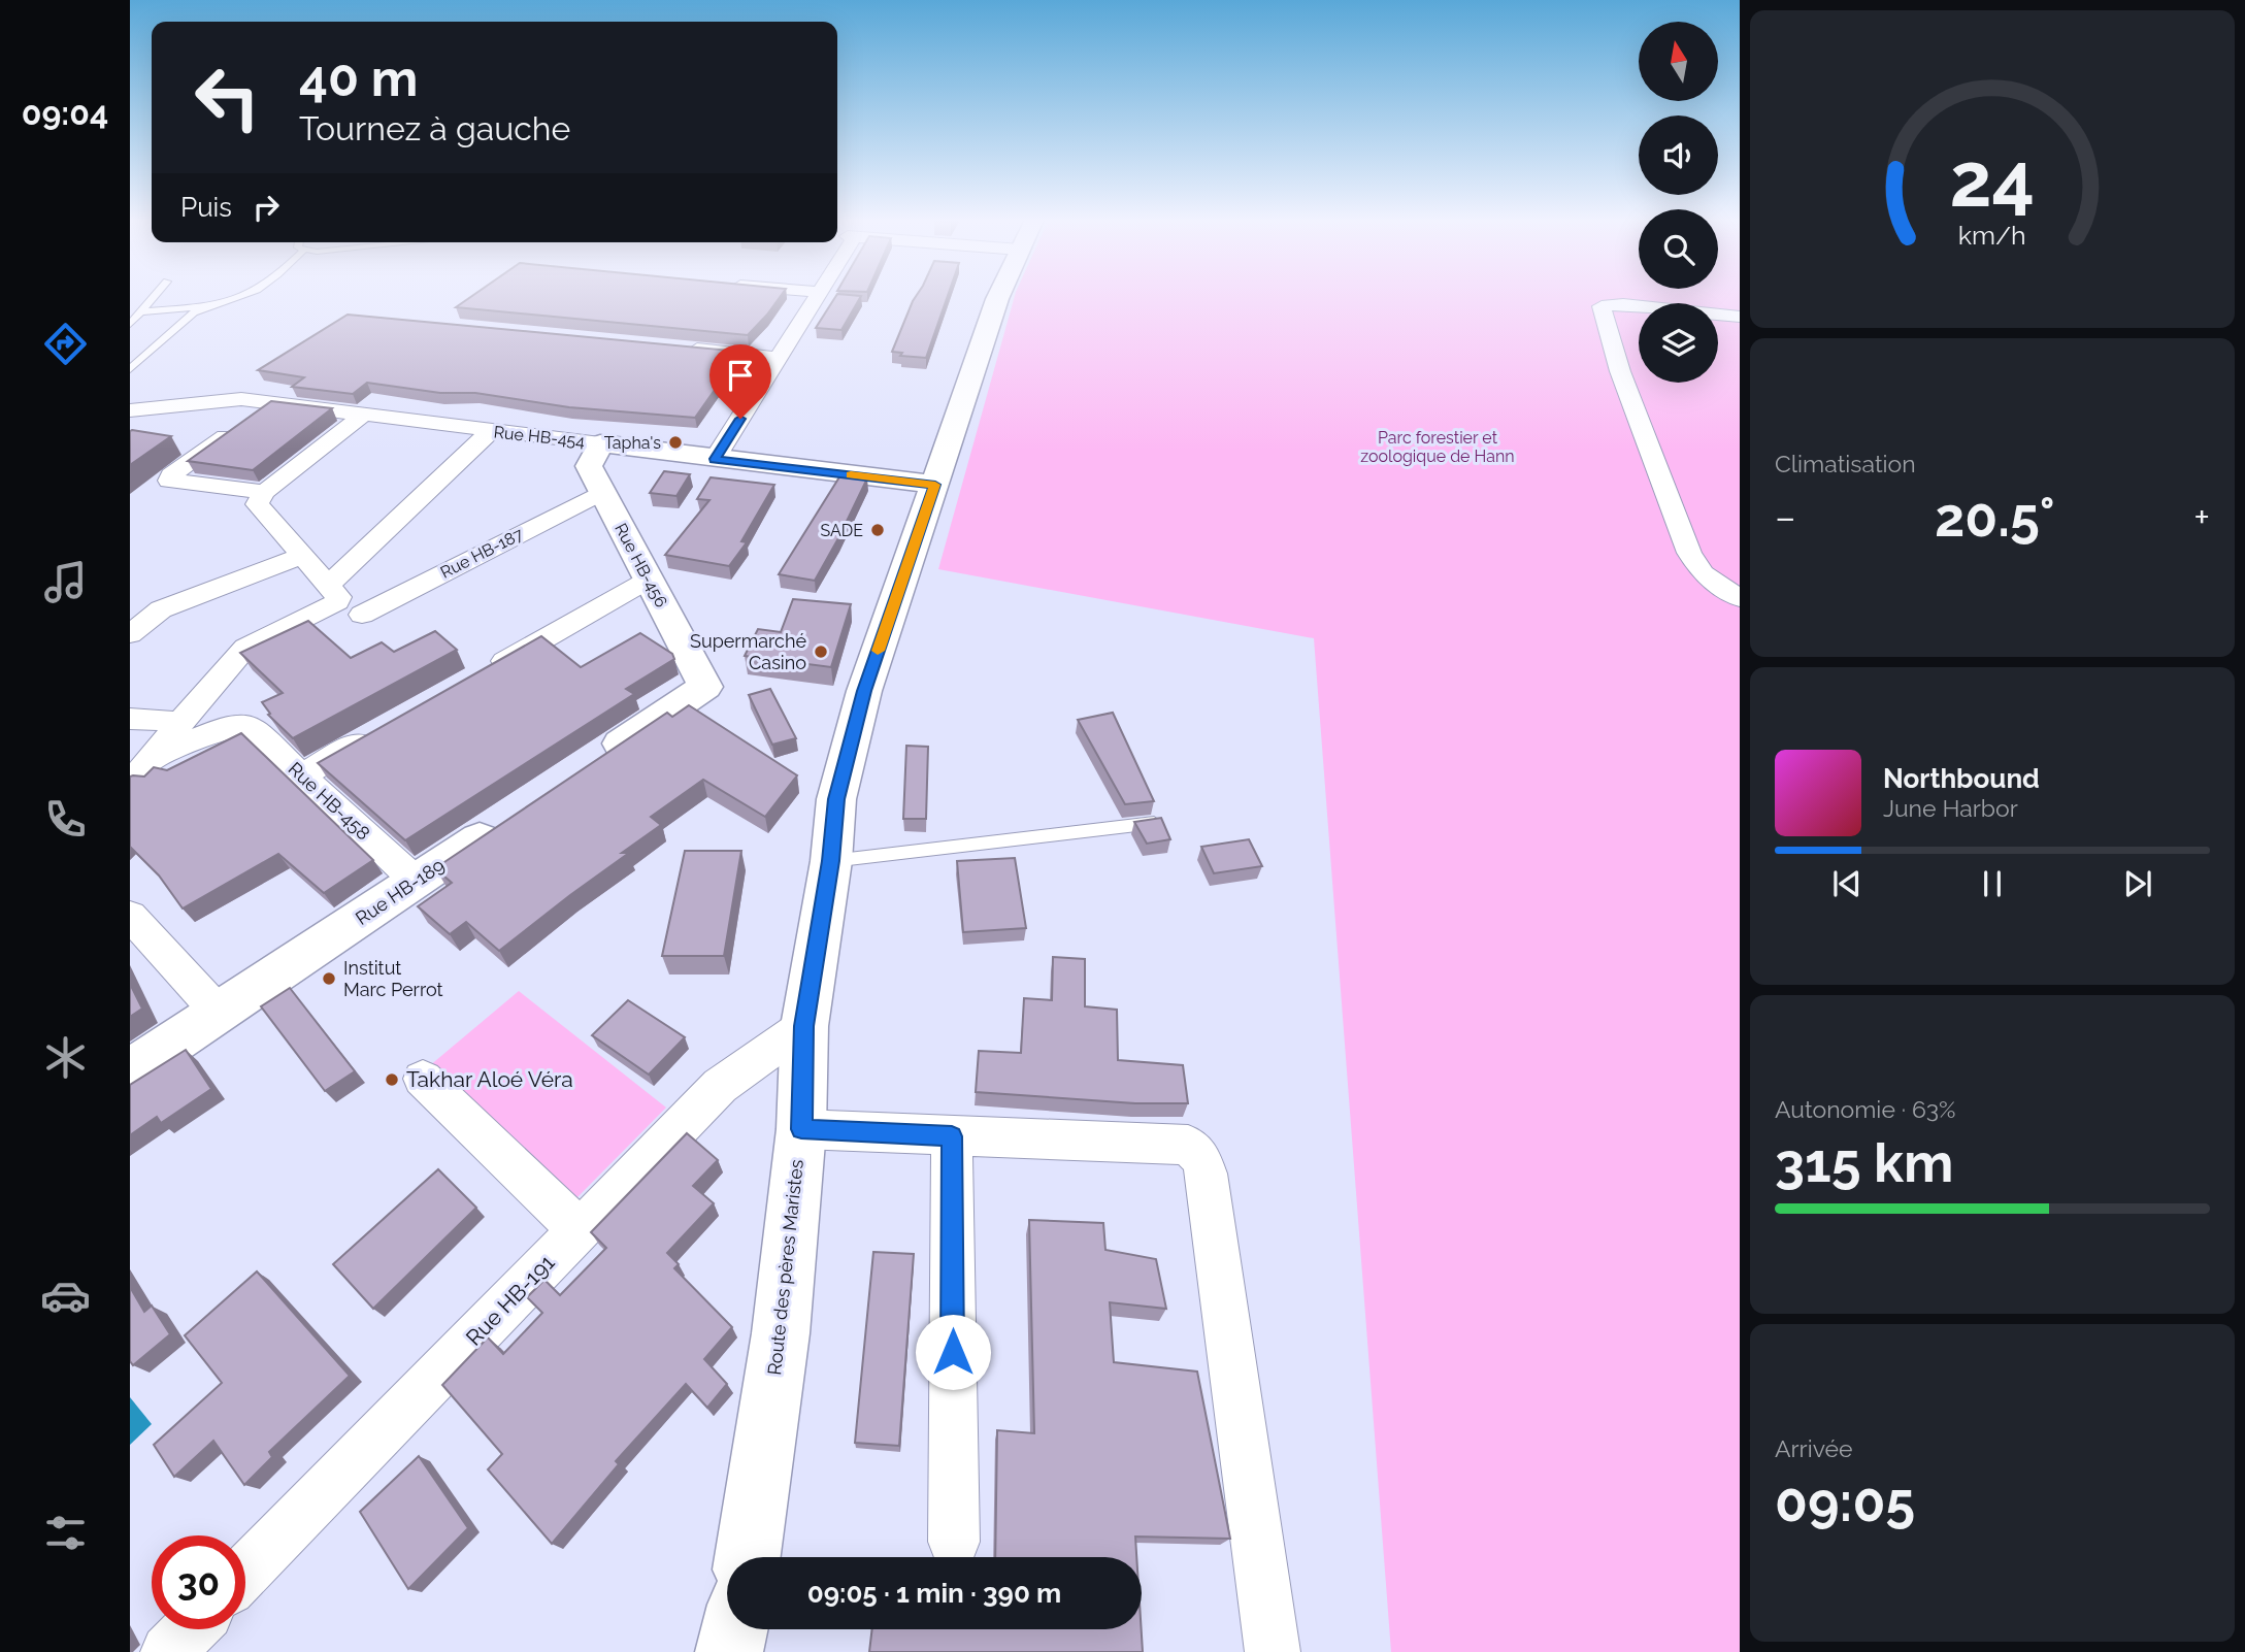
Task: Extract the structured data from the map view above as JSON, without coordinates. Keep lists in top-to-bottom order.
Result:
{
  "streets": {
    "street": [
      "Rue HB-454",
      "Rue HB-187",
      "Rue HB-456",
      "Rue HB-458",
      "Rue HB-189",
      "Route des pères Maristes",
      "Rue HB-191"
    ]
  },
  "crossings": [
    ["Rue HB-454", "Rue HB-456"],
    ["Rue HB-454", "Route des pères Maristes"],
    ["Rue HB-187", "Rue HB-456"],
    ["Rue HB-458", "Rue HB-189"],
    ["Route des pères Maristes", "Rue HB-191"]
  ],
  "parks": ["Parc forestier et zoologique de Hann"],
  "places": [
    "Tapha's",
    "SADE",
    "Supermarché Casino",
    "Institut Marc Perrot",
    "Takhar Aloé Véra"
  ],
  "north": "top",
  "page": {
    "tabs": "09:04",
    "turn": ["40 m", "Tournez à gauche"],
    "then": "Puis",
    "tile": [
      "Climatisation",
      ["Autonomie · 63%", "315 km"],
      ["Arrivée", "09:05"]
    ],
    "heat": ["−", "20.5°", "+"],
    "song": ["Northbound", "June Harbor"],
    "limit": "30",
    "trip": "09:05 · 1 min · 390 m",
    "gauge": ["24", "km/h"]
  }
}
